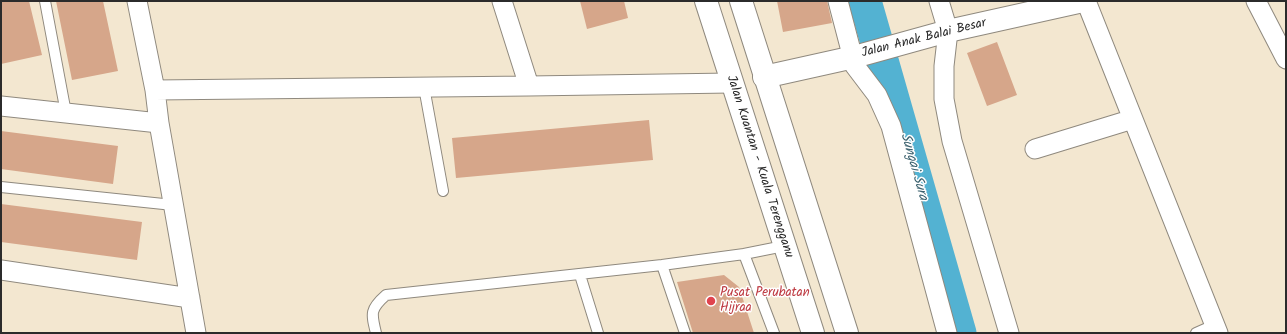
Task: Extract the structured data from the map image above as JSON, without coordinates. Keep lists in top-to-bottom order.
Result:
{
  "streets": {
    "main road": ["Jalan Anak Balai Besar", "Jalan Kuantan - Kuala Terengganu"]
  },
  "water": ["Sungai Sura"],
  "places": ["Pusat Perubatan Hijraa"]
}
